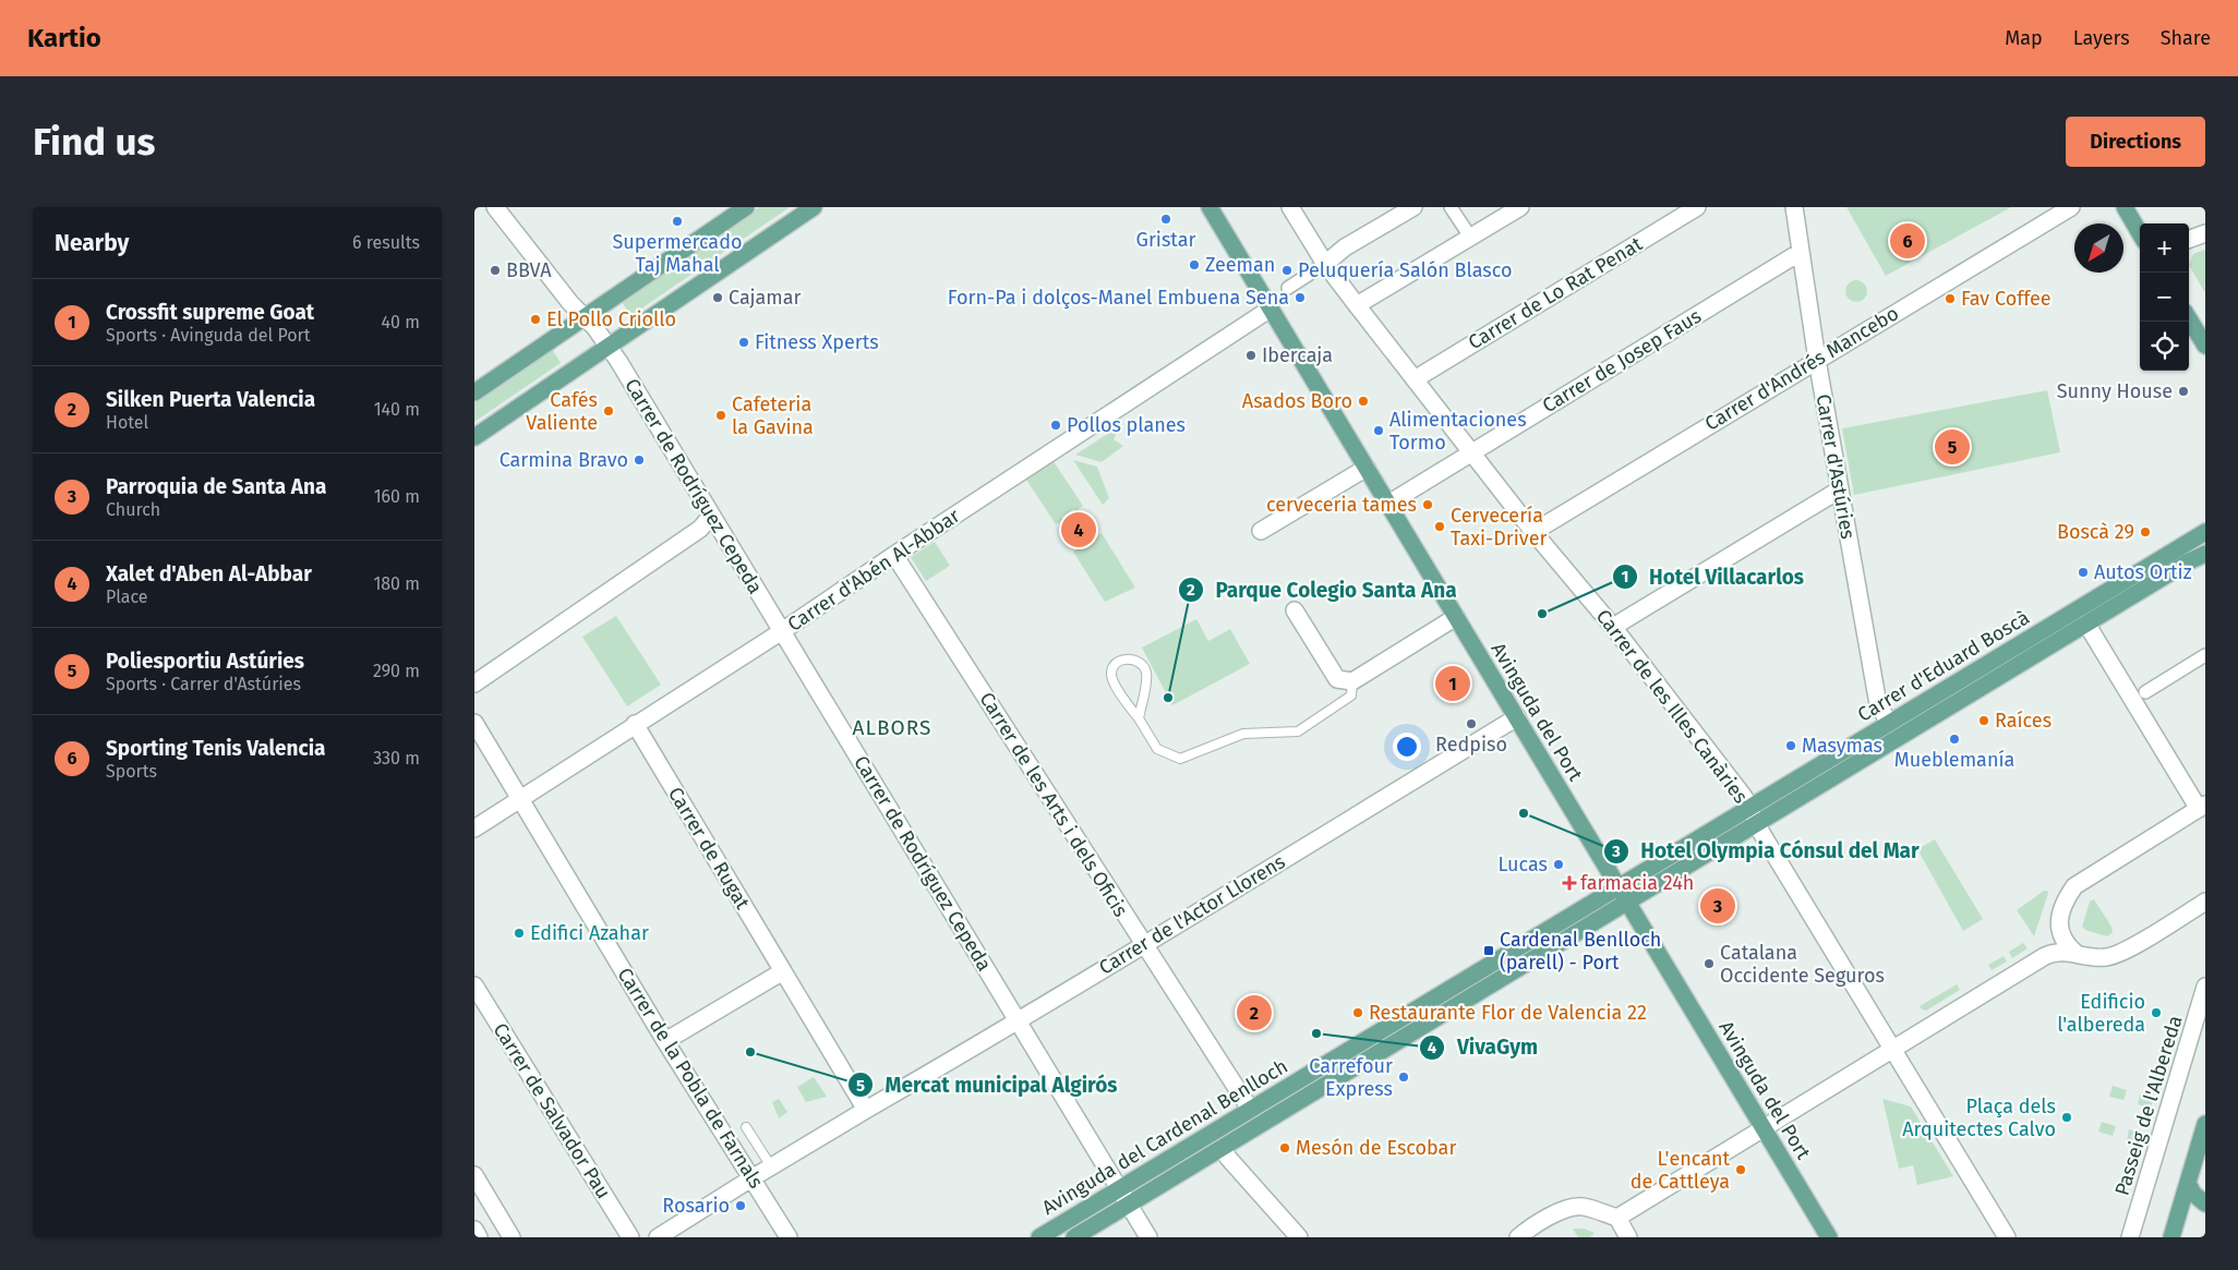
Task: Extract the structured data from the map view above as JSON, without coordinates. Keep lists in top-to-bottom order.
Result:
{
  "streets": {
    "main road": ["Carrer d'Eduard Boscà", "Avinguda del Port", "Avinguda del Cardenal Benlloch"],
    "street": [
      "Carrer de Lo Rat Penat",
      "Carrer de Josep Faus",
      "Carrer d'Andrés Mancebo",
      "Carrer d'Astúries",
      "Carrer de Rodríguez Cepeda",
      "Carrer d'Abén Al-Abbar",
      "Carrer de les Illes Canàries",
      "Carrer de les Arts i dels Oficis",
      "Carrer de Rugat",
      "Carrer de l'Actor Llorens",
      "Carrer de la Pobla de Farnals",
      "Passeig de l'Albereda",
      "Carrer de Salvador Pau"
    ]
  },
  "crossings": [
    ["Carrer de Lo Rat Penat", "Carrer de les Illes Canàries"],
    ["Carrer de Josep Faus", "Carrer d'Astúries"],
    ["Carrer de Josep Faus", "Carrer de les Illes Canàries"],
    ["Carrer de Josep Faus", "Avinguda del Port"],
    ["Carrer d'Andrés Mancebo", "Carrer d'Astúries"],
    ["Carrer d'Andrés Mancebo", "Carrer de les Illes Canàries"],
    ["Carrer d'Astúries", "Carrer d'Eduard Boscà"],
    ["Carrer de Rodríguez Cepeda", "Carrer d'Abén Al-Abbar"],
    ["Carrer de Rodríguez Cepeda", "Carrer de l'Actor Llorens"],
    ["Carrer de Rodríguez Cepeda", "Avinguda del Cardenal Benlloch"],
    ["Carrer d'Abén Al-Abbar", "Avinguda del Port"],
    ["Carrer d'Abén Al-Abbar", "Carrer de les Arts i dels Oficis"],
    ["Carrer d'Abén Al-Abbar", "Carrer de Rugat"],
    ["Carrer d'Abén Al-Abbar", "Carrer de la Pobla de Farnals"],
    ["Carrer d'Eduard Boscà", "Carrer de les Illes Canàries"],
    ["Carrer d'Eduard Boscà", "Avinguda del Port"],
    ["Carrer d'Eduard Boscà", "Avinguda del Cardenal Benlloch"],
    ["Avinguda del Port", "Carrer de l'Actor Llorens"],
    ["Avinguda del Port", "Avinguda del Cardenal Benlloch"],
    ["Carrer de les Arts i dels Oficis", "Carrer de l'Actor Llorens"],
    ["Carrer de les Arts i dels Oficis", "Avinguda del Cardenal Benlloch"],
    ["Carrer de Rugat", "Carrer de l'Actor Llorens"],
    ["Carrer de l'Actor Llorens", "Carrer de la Pobla de Farnals"]
  ],
  "districts": ["ALBORS"],
  "places": {
    "other": [
      "Gristar",
      "Supermercado Taj Mahal",
      "Zeeman",
      "BBVA",
      "Peluquería Salón Blasco",
      "Cajamar",
      "Forn-Pa i dolços-Manel Embuena Sena",
      "Fav Coffee",
      "El Pollo Criollo",
      "Fitness Xperts",
      "Ibercaja",
      "Sunny House",
      "Asados Boro",
      "Cafés Valiente",
      "Cafeteria la Gavina",
      "Pollos planes",
      "Alimentaciones Tormo",
      "Carmina Bravo",
      "cerveceria tames",
      "Cervecería Taxi-Driver",
      "Boscà 29",
      "Autos Ortiz",
      "Hotel Villacarlos",
      "Parque Colegio Santa Ana",
      "Raíces",
      "Redpiso",
      "Mueblemanía",
      "Masymas",
      "Hotel Olympia Cónsul del Mar",
      "Lucas",
      "Edifici Azahar",
      "Catalana Occidente Seguros",
      "Restaurante Flor de Valencia 22",
      "Edificio l'albereda",
      "VivaGym",
      "Mercat municipal Algirós",
      "Carrefour Express",
      "Plaça dels Arquitectes Calvo",
      "Mesón de Escobar",
      "L'encant de Cattleya",
      "Rosario"
    ],
    "health": ["farmacia 24h"],
    "transit": ["Cardenal Benlloch (parell) - Port"]
  },
  "north": "bottom left",
  "page": {
    "header": "Kartio",
    "nav": ["Map", "Layers", "Share"],
    "buttons": "Directions",
    "title": "Find us",
    "heading": ["Nearby", "6 results"],
    "pins": [
      "6",
      "5",
      "4",
      "1",
      "3",
      "2"
    ],
    "map_buttons": ["+", "−"],
    "list": [
      {
        "mark": "1",
        "name": "Crossfit supreme Goat",
        "note": "Sports · Avinguda del Port",
        "value": "40 m"
      },
      {
        "mark": "2",
        "name": "Silken Puerta Valencia",
        "note": "Hotel",
        "value": "140 m"
      },
      {
        "mark": "3",
        "name": "Parroquia de Santa Ana",
        "note": "Church",
        "value": "160 m"
      },
      {
        "mark": "4",
        "name": "Xalet d'Aben Al-Abbar",
        "note": "Place",
        "value": "180 m"
      },
      {
        "mark": "5",
        "name": "Poliesportiu Astúries",
        "note": "Sports · Carrer d'Astúries",
        "value": "290 m"
      },
      {
        "mark": "6",
        "name": "Sporting Tenis Valencia",
        "note": "Sports",
        "value": "330 m"
      }
    ]
  }
}
